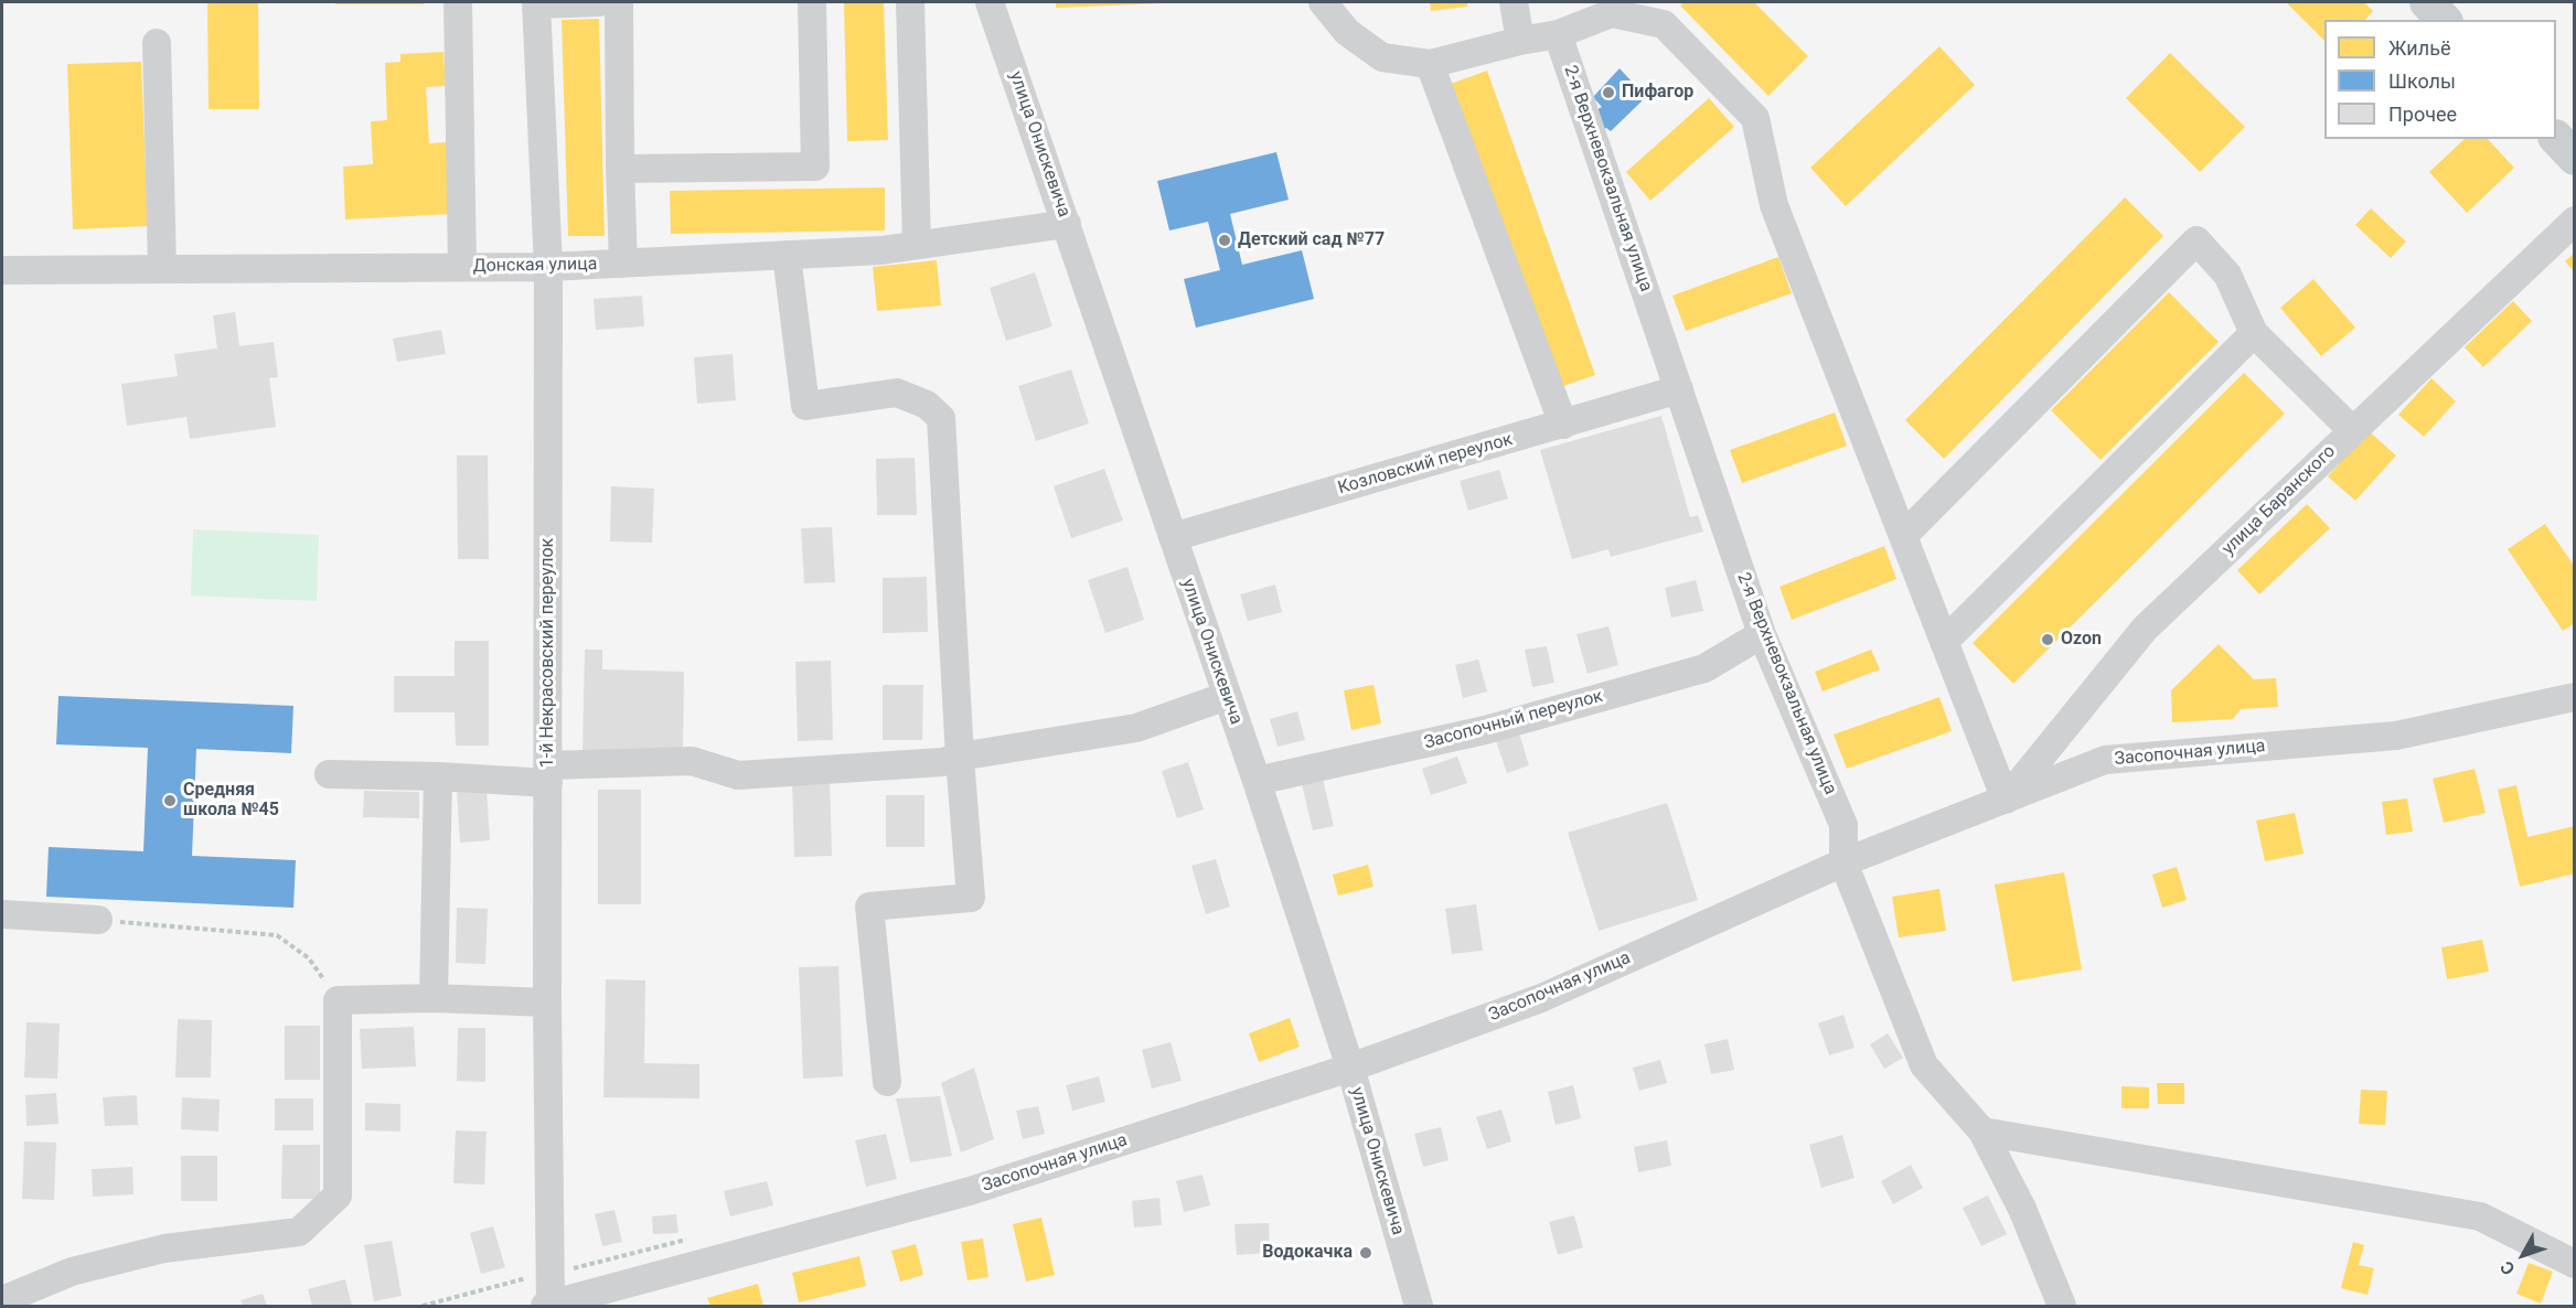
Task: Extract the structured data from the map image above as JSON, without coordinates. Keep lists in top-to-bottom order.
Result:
{
  "streets": {
    "street": [
      "улица Онискевича",
      "2-я Верхневокзальная улица",
      "Донская улица",
      "Козловский переулок",
      "улица Баранского",
      "1-й Некрасовский переулок",
      "Засопочный переулок",
      "Засопочная улица"
    ]
  },
  "crossings": [
    ["улица Онискевича", "Донская улица"],
    ["улица Онискевича", "Козловский переулок"],
    ["улица Онискевича", "Засопочный переулок"],
    ["улица Онискевича", "Засопочная улица"],
    ["2-я Верхневокзальная улица", "Козловский переулок"],
    ["2-я Верхневокзальная улица", "Засопочный переулок"],
    ["2-я Верхневокзальная улица", "Засопочная улица"],
    ["Донская улица", "1-й Некрасовский переулок"],
    ["улица Баранского", "Засопочная улица"],
    ["1-й Некрасовский переулок", "Засопочная улица"]
  ],
  "places": [
    "Пифагор",
    "Детский сад №77",
    "Ozon",
    "Средняя школа №45",
    "Водокачка"
  ],
  "legend": ["Жильё", "Школы", "Прочее"],
  "north": "bottom left"
}
